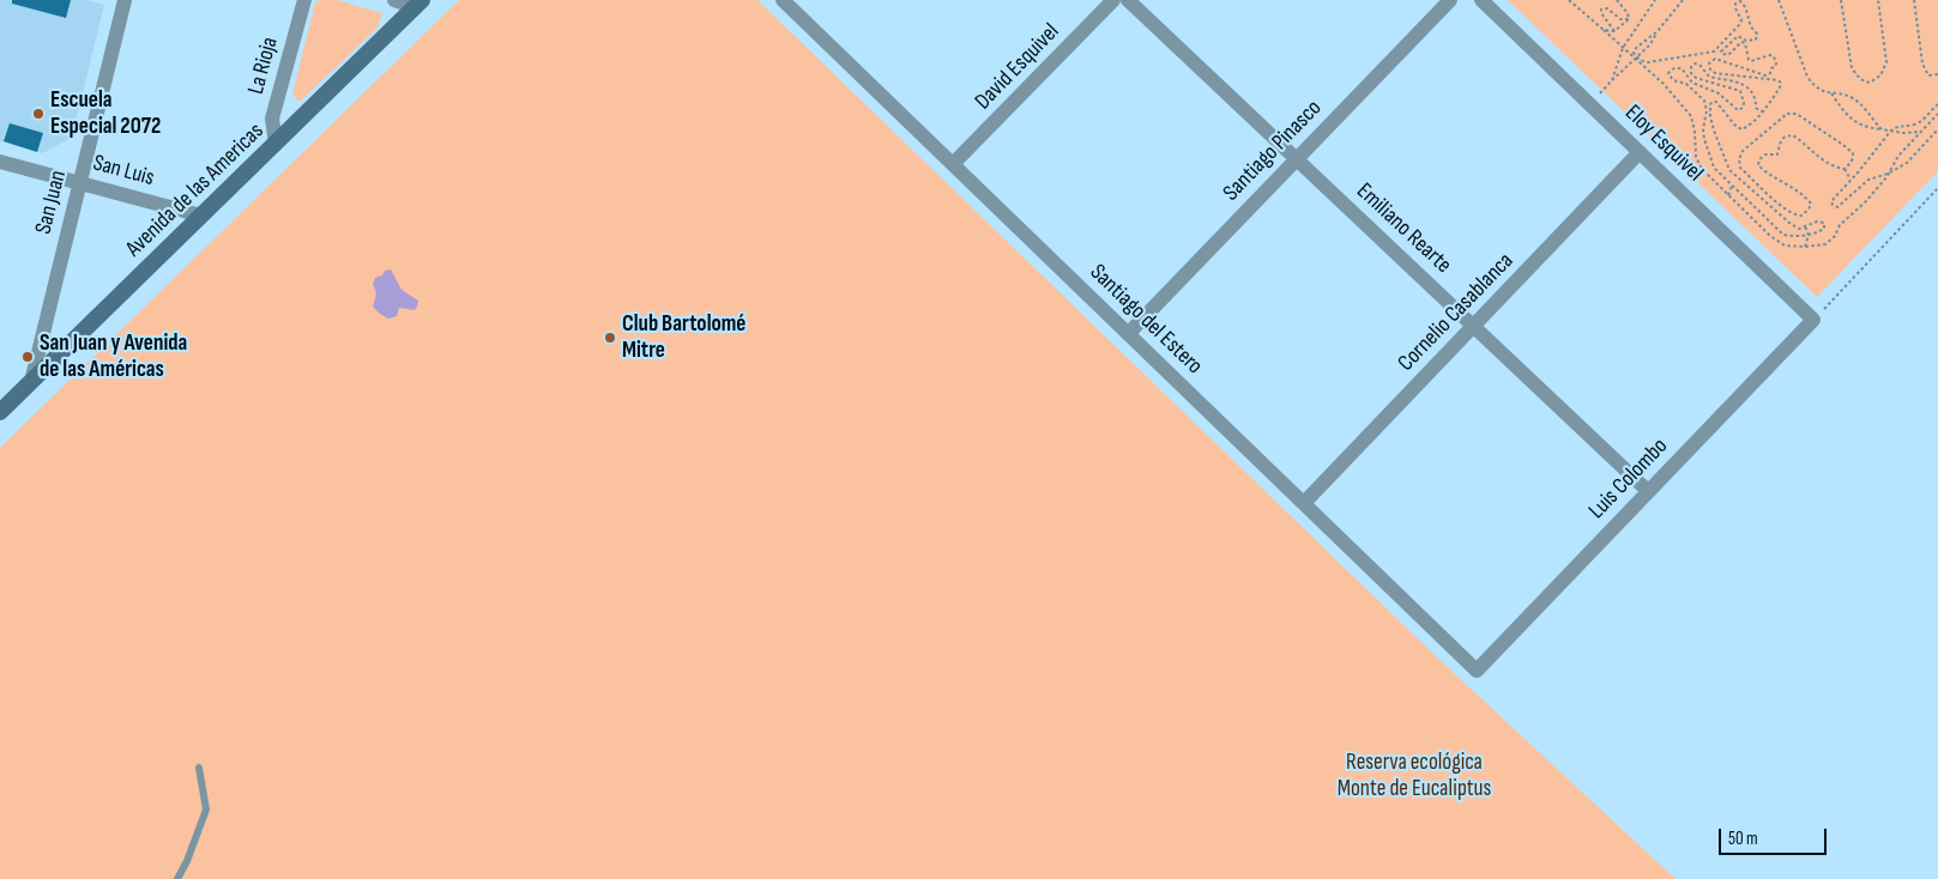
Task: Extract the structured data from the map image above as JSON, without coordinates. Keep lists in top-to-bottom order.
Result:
{
  "streets": {
    "main road": ["Avenida de las Americas"],
    "street": [
      "La Rioja",
      "David Esquivel",
      "Eloy Esquivel",
      "Santiago Pinasco",
      "San Luis",
      "San Juan",
      "Emiliano Rearte",
      "Cornelio Casablanca",
      "Santiago del Estero",
      "Luis Colombo"
    ]
  },
  "crossings": [
    ["La Rioja", "Avenida de las Americas"],
    ["David Esquivel", "Santiago del Estero"],
    ["Eloy Esquivel", "Cornelio Casablanca"],
    ["Eloy Esquivel", "Luis Colombo"],
    ["Santiago Pinasco", "Emiliano Rearte"],
    ["Santiago Pinasco", "Santiago del Estero"],
    ["San Luis", "Avenida de las Americas"],
    ["San Luis", "San Juan"],
    ["Avenida de las Americas", "San Juan"],
    ["Emiliano Rearte", "Cornelio Casablanca"],
    ["Emiliano Rearte", "Luis Colombo"],
    ["Cornelio Casablanca", "Santiago del Estero"],
    ["Santiago del Estero", "Luis Colombo"]
  ],
  "parks": ["Reserva ecológica Monte de Eucaliptus"],
  "places": ["Escuela Especial 2072", "Club Bartolomé Mitre", "San Juan y Avenida de las Américas"],
  "scale_bar": "50 m"
}
